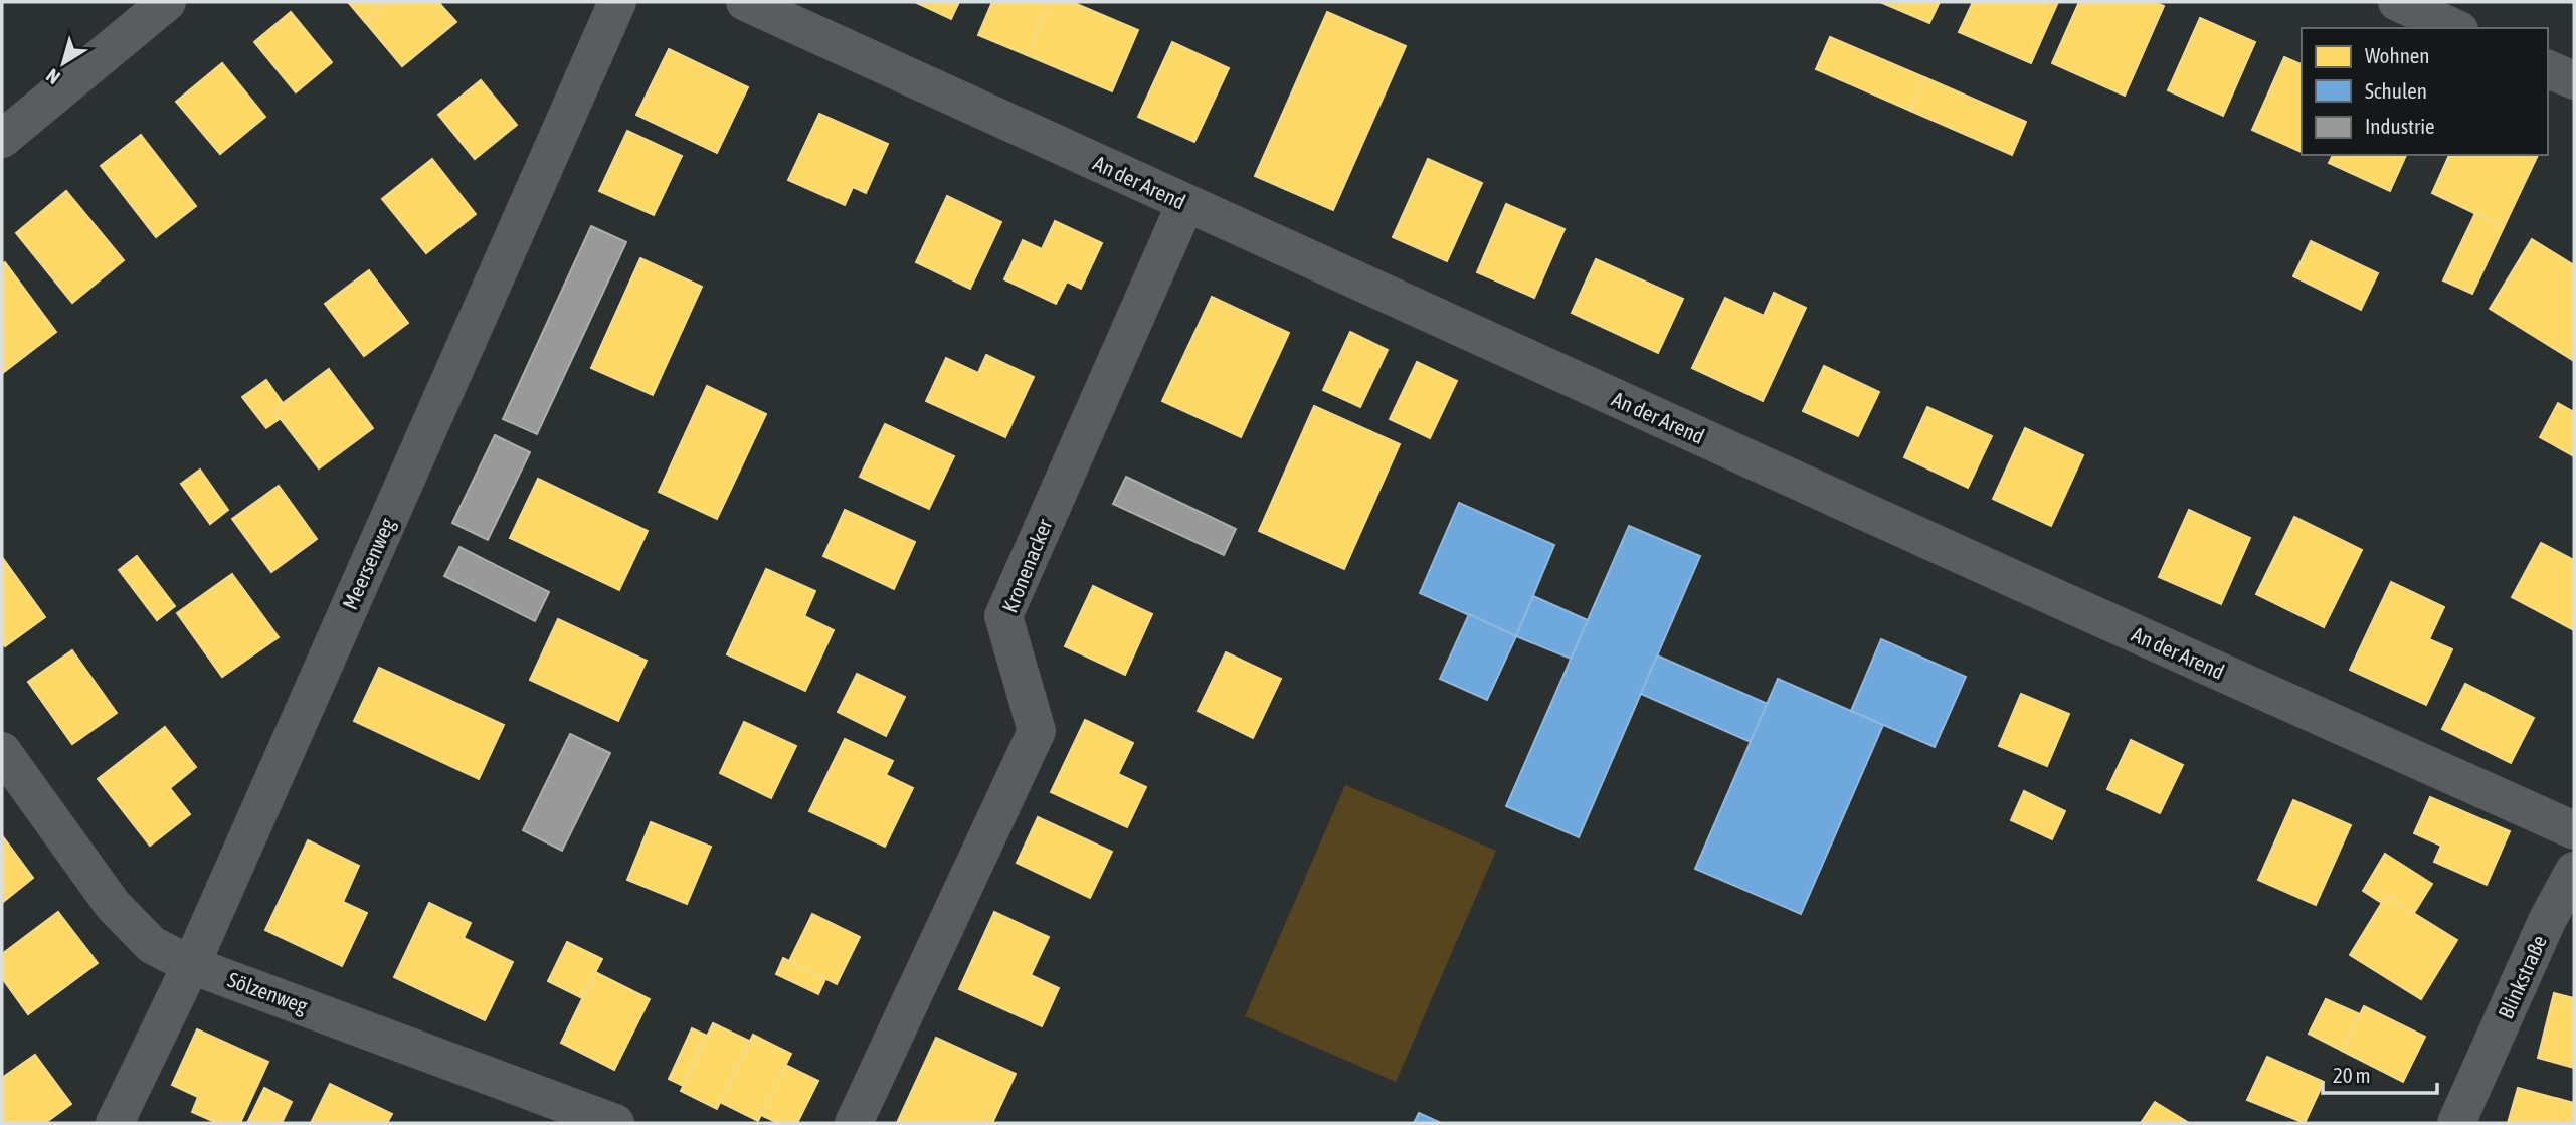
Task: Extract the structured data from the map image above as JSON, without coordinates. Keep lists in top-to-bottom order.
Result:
{
  "streets": {
    "street": [
      "An der Arend",
      "Meersenweg",
      "Kronenacker",
      "Blinkstraße",
      "Sölzenweg"
    ]
  },
  "crossings": [
    ["An der Arend", "Kronenacker"],
    ["Meersenweg", "Sölzenweg"]
  ],
  "legend": ["Wohnen", "Schulen", "Industrie"],
  "scale_bar": "20 m",
  "north": "bottom left"
}
